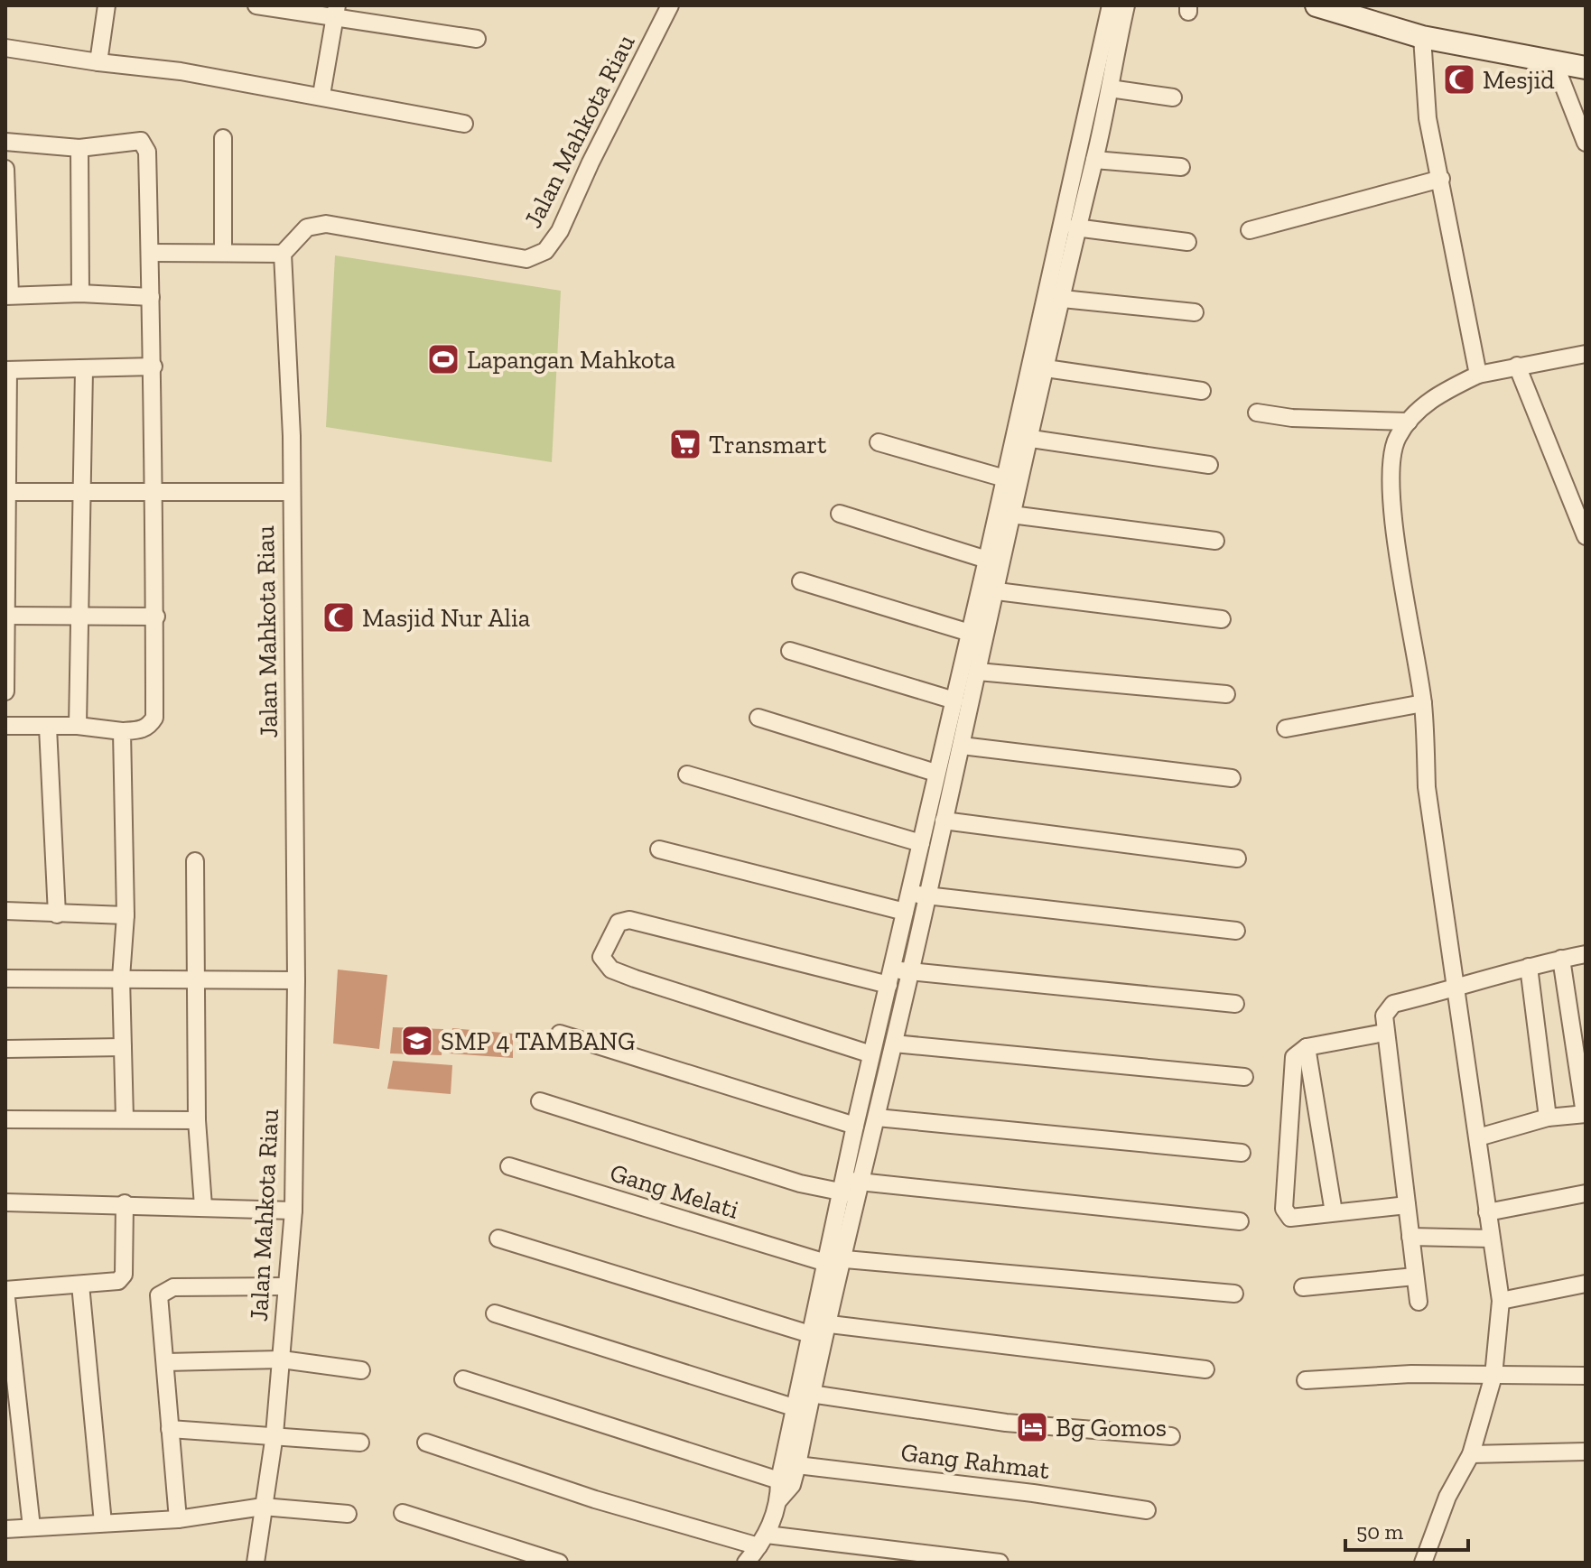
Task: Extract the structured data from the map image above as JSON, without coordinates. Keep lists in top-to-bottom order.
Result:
{
  "streets": {
    "street": ["Jalan Mahkota Riau", "Gang Melati", "Gang Rahmat"]
  },
  "places": {
    "mosque": ["Mesjid", "Masjid Nur Alia"],
    "sports": ["Lapangan Mahkota"],
    "supermarket": ["Transmart"],
    "school or university": ["SMP 4 TAMBANG"],
    "hotel": ["Bg Gomos"]
  },
  "scale_bar": "50 m"
}
